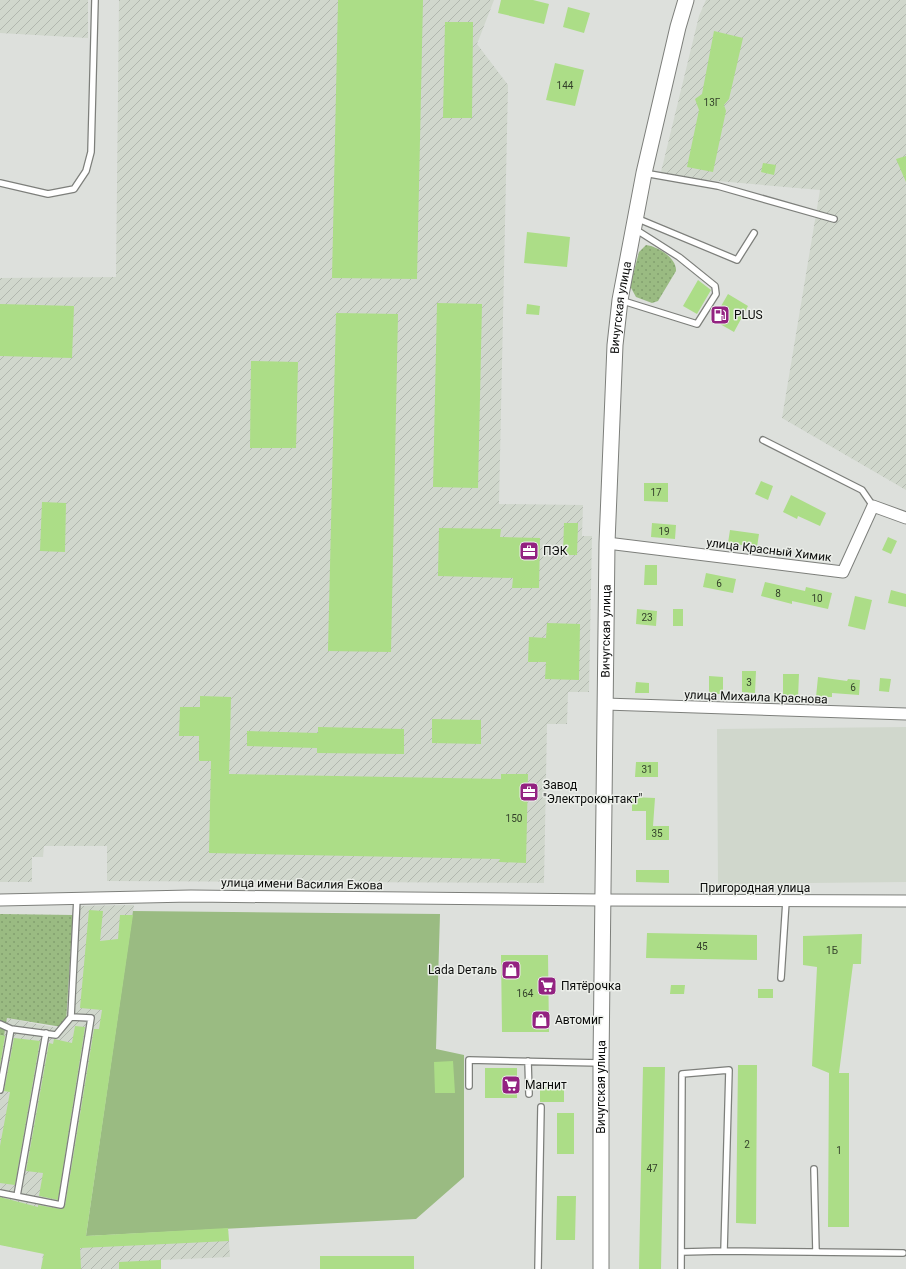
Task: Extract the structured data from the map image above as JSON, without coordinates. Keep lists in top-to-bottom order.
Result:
{
  "streets": {
    "main road": ["Вичугская улица"],
    "street": [
      "улица Красный Химик",
      "улица Михаила Краснова",
      "улица имени Василия Ежова",
      "Пригородная улица"
    ]
  },
  "crossings": [
    ["Вичугская улица", "улица Красный Химик"],
    ["Вичугская улица", "улица Михаила Краснова"],
    ["Вичугская улица", "улица имени Василия Ежова"],
    ["Вичугская улица", "Пригородная улица"],
    ["улица имени Василия Ежова", "Пригородная улица"]
  ],
  "places": {
    "fuel station": ["PLUS"],
    "office": ["ПЭК", "Завод \"Электроконтакт\""],
    "shop": ["Lada Dеталь", "Автомиг"],
    "supermarket": ["Пятёрочка", "Магнит"]
  },
  "house_numbers": [
    "144",
    "13Г",
    "17",
    "19",
    "6",
    "8",
    "10",
    "23",
    "3",
    "6",
    "31",
    "150",
    "35",
    "45",
    "1Б",
    "164",
    "2",
    "1",
    "47"
  ]
}
